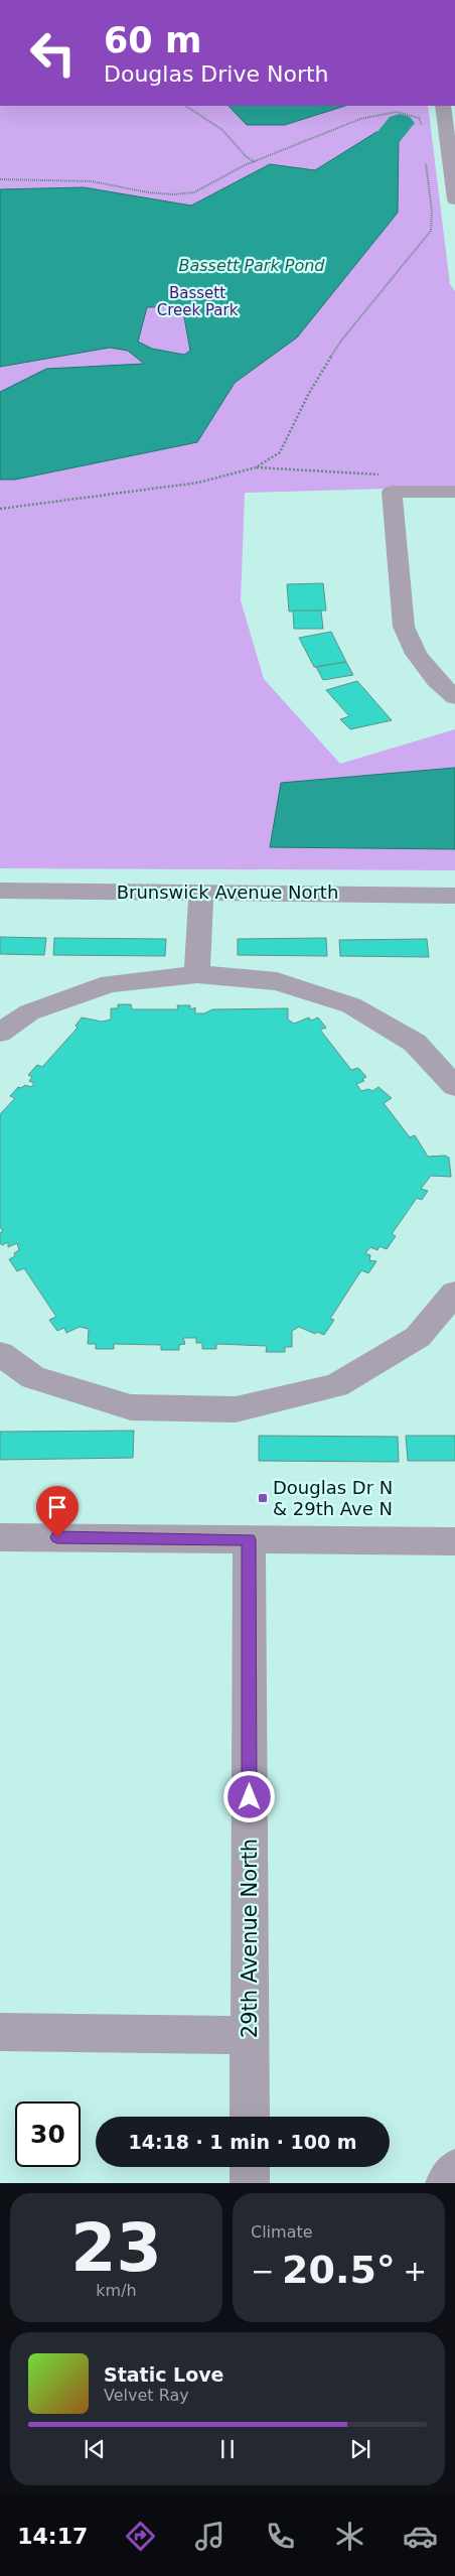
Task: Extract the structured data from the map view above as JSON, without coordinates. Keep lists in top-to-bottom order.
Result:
{
  "streets": {
    "street": ["Brunswick Avenue North", "29th Avenue North"]
  },
  "water": ["Bassett Park Pond"],
  "parks": ["Bassett Creek Park"],
  "places": {
    "transit": ["Douglas Dr N & 29th Ave N"]
  },
  "page": {
    "turn": ["60 m", "Douglas Drive North"],
    "limit": "30",
    "trip": "14:18 · 1 min · 100 m",
    "tile": [
      ["23", "km/h"],
      "Climate"
    ],
    "heat": ["−", "20.5°", "+"],
    "song": ["Static Love", "Velvet Ray"],
    "tabs": "14:17"
  }
}
